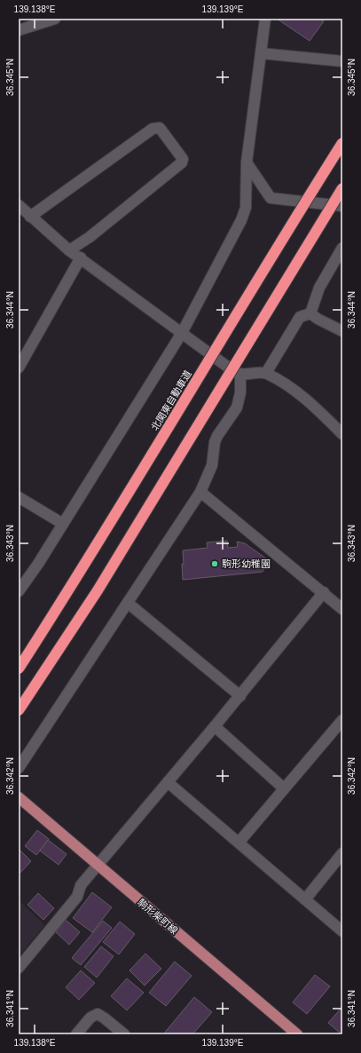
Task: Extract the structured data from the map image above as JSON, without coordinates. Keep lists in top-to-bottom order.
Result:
{
  "streets": {
    "highway": ["北関東自動車道"],
    "main road": ["駒形柴町線"]
  },
  "places": ["駒形幼稚園"],
  "coordinates": [
    "139.138°E",
    "139.139°E",
    "36.345°N",
    "36.344°N",
    "36.343°N",
    "36.342°N",
    "36.341°N"
  ]
}
